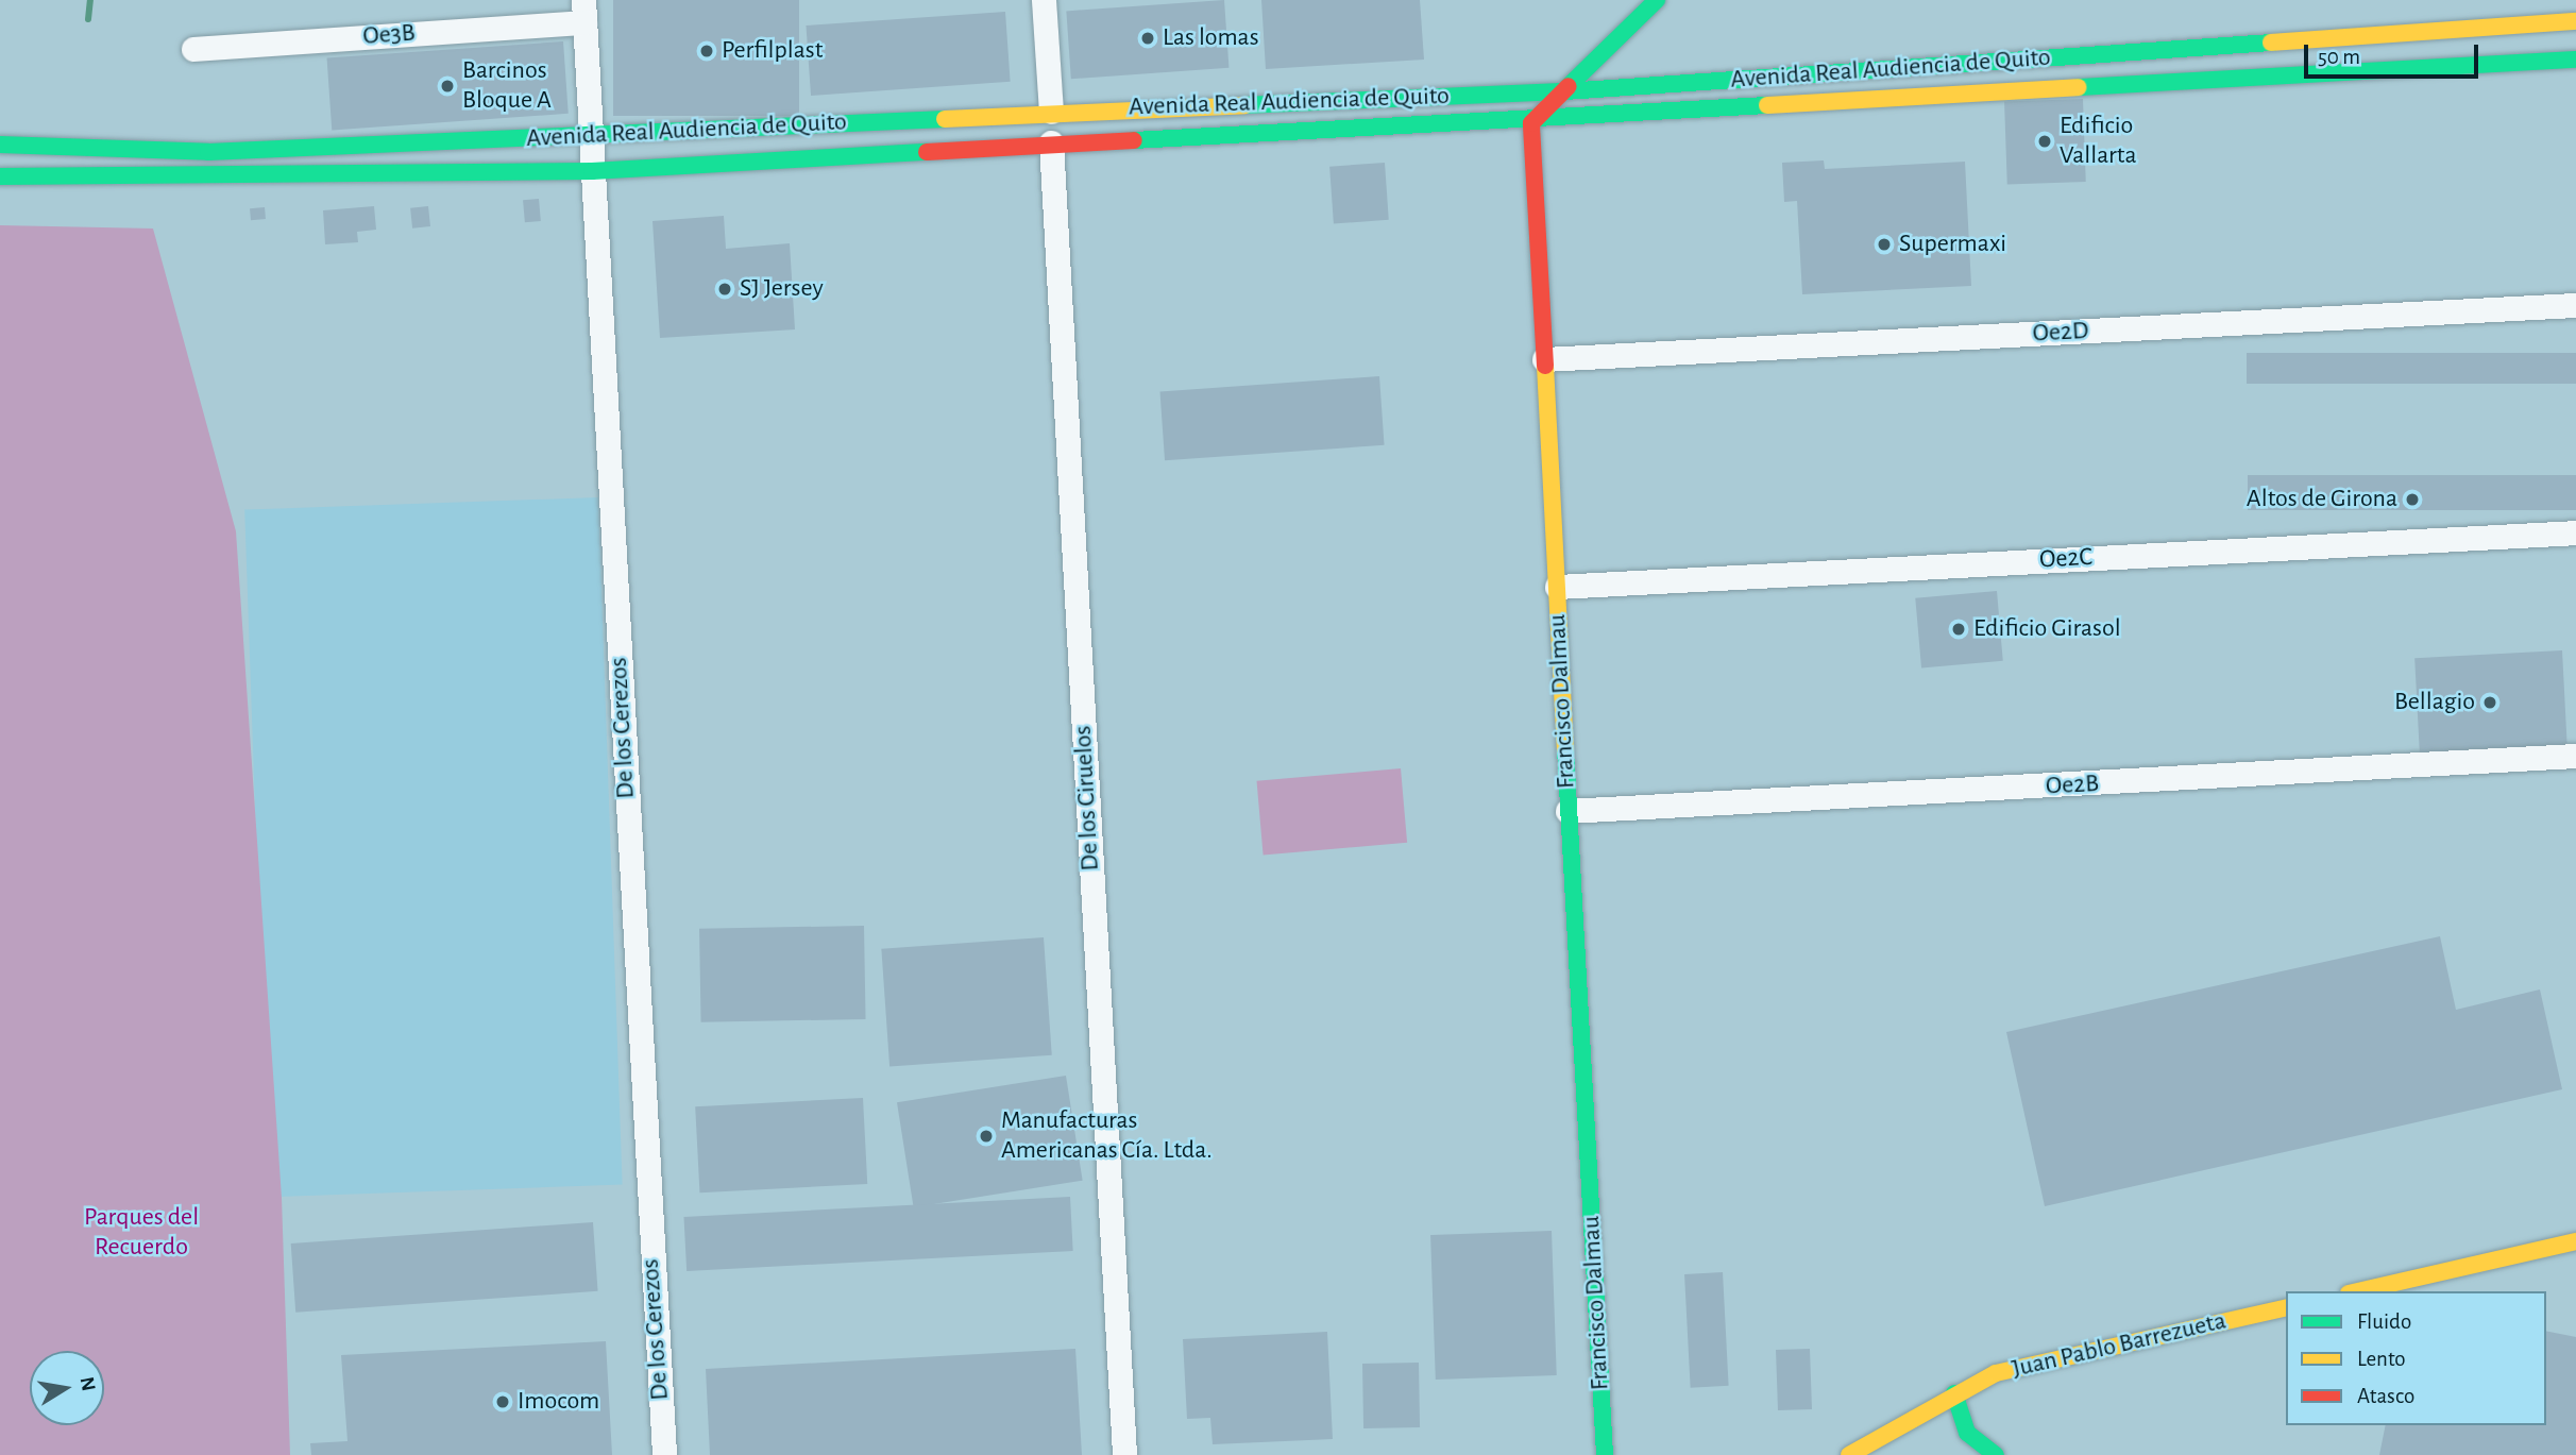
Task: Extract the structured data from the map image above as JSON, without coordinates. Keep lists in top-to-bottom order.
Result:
{
  "streets": {
    "main road": ["Avenida Real Audiencia de Quito", "Francisco Dalmau", "Juan Pablo Barrezueta"],
    "street": [
      "Oe3B",
      "Oe2D",
      "Oe2C",
      "De los Cerezos",
      "Oe2B",
      "De los Ciruelos"
    ]
  },
  "crossings": [
    ["Oe3B", "De los Cerezos"],
    ["Avenida Real Audiencia de Quito", "Francisco Dalmau"],
    ["Avenida Real Audiencia de Quito", "De los Cerezos"],
    ["Avenida Real Audiencia de Quito", "De los Ciruelos"],
    ["Oe2D", "Francisco Dalmau"],
    ["Oe2C", "Francisco Dalmau"],
    ["Francisco Dalmau", "Oe2B"]
  ],
  "parks": ["Parques del Recuerdo"],
  "places": [
    "Las lomas",
    "Perfilplast",
    "Barcinos Bloque A",
    "Edificio Vallarta",
    "Supermaxi",
    "SJ Jersey",
    "Altos de Girona",
    "Edificio Girasol",
    "Bellagio",
    "Manufacturas Americanas Cía. Ltda.",
    "Imocom"
  ],
  "legend": ["Fluido", "Lento", "Atasco"],
  "scale_bar": "50 m",
  "north": "right"
}
